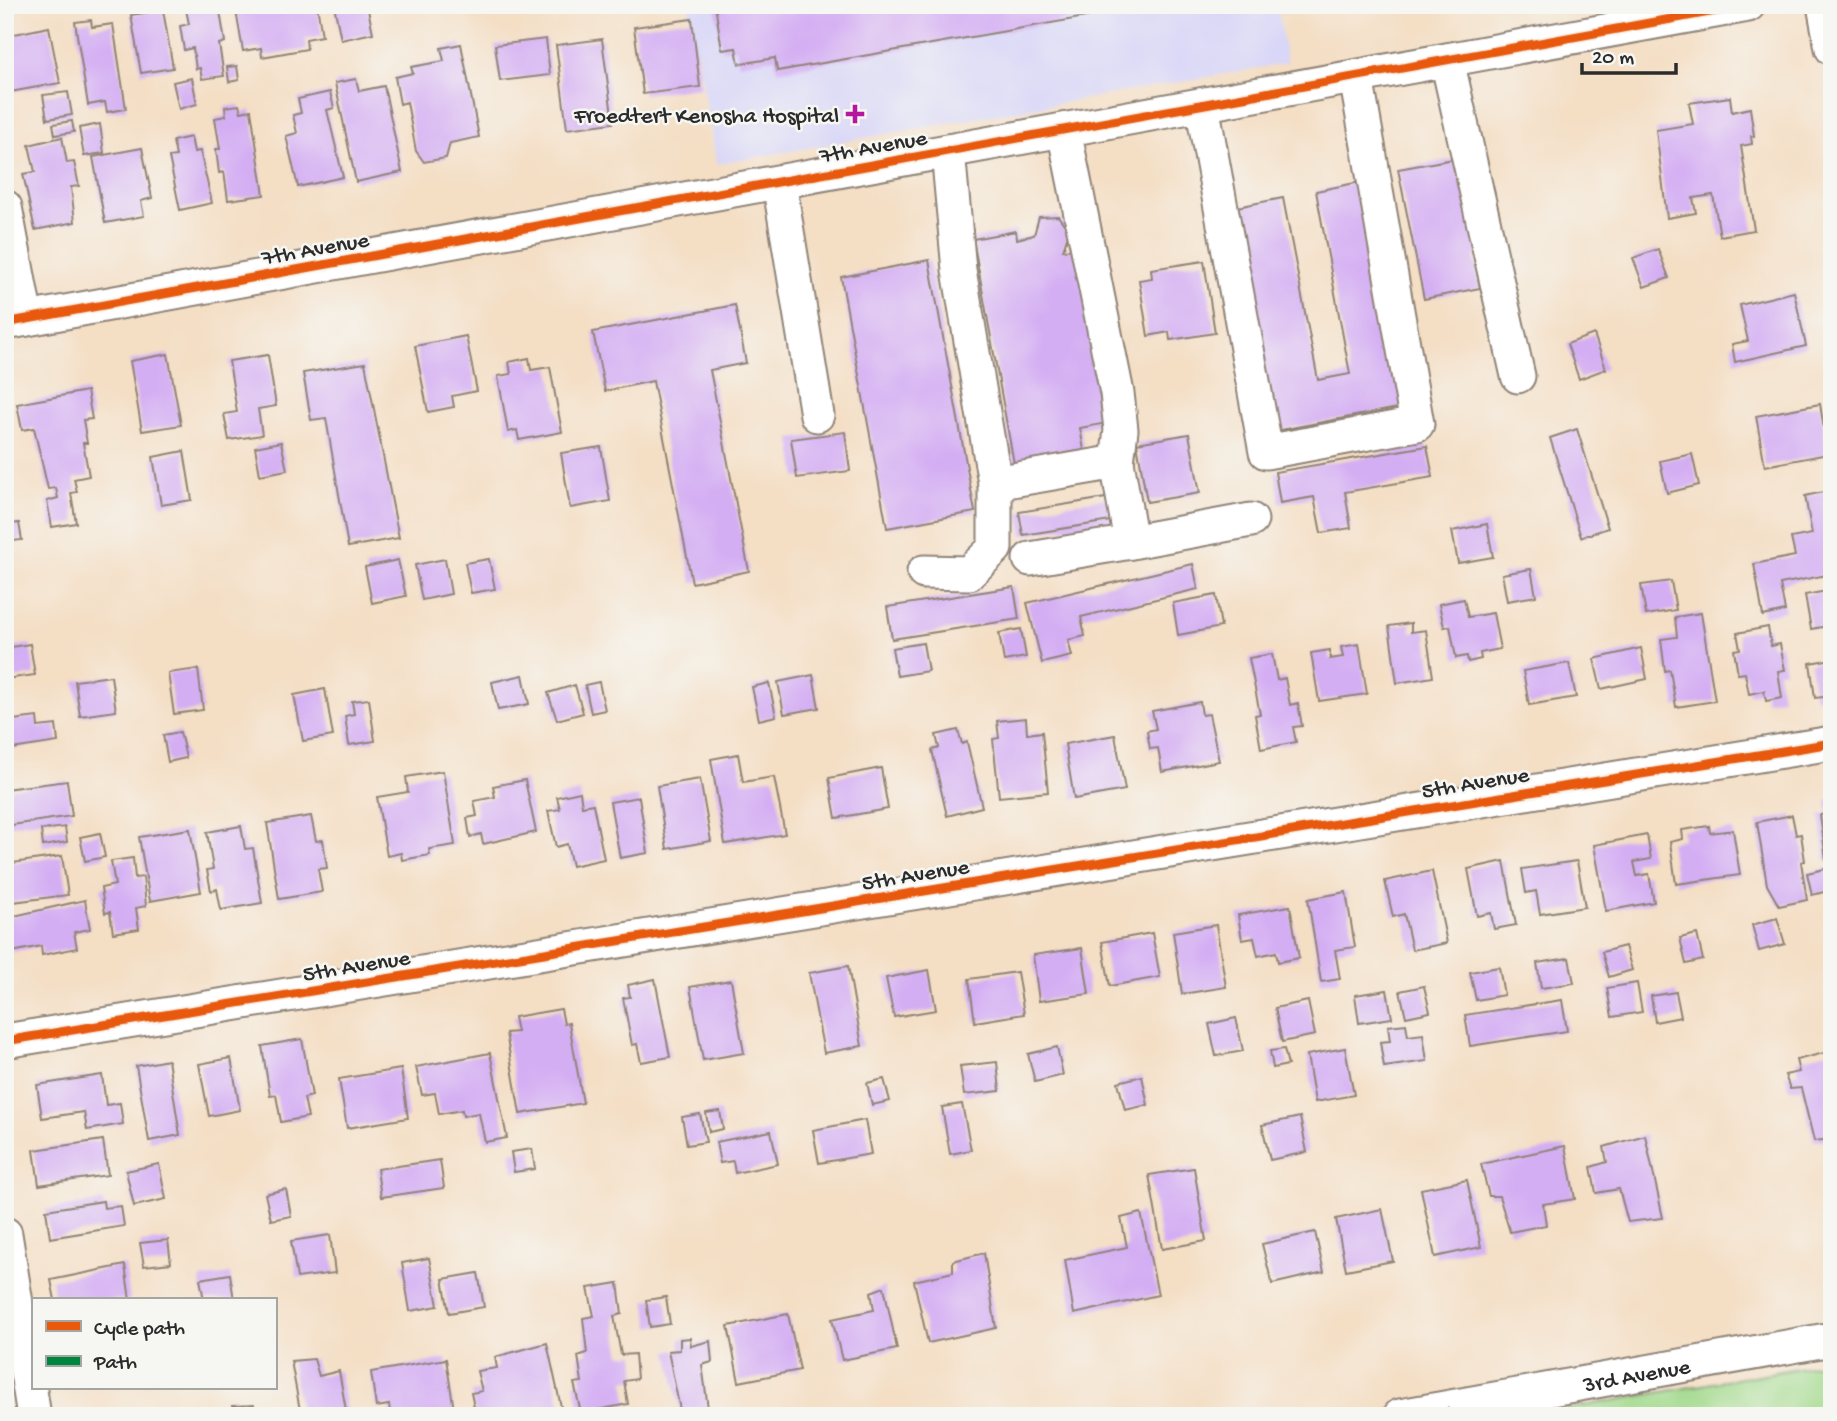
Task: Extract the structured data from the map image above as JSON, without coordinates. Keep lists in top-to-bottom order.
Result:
{
  "streets": {
    "street": ["7th Avenue", "5th Avenue", "3rd Avenue"]
  },
  "places": {
    "health": ["Froedtert Kenosha Hospital"]
  },
  "legend": ["Cycle path", "Path"],
  "scale_bar": "20 m"
}
